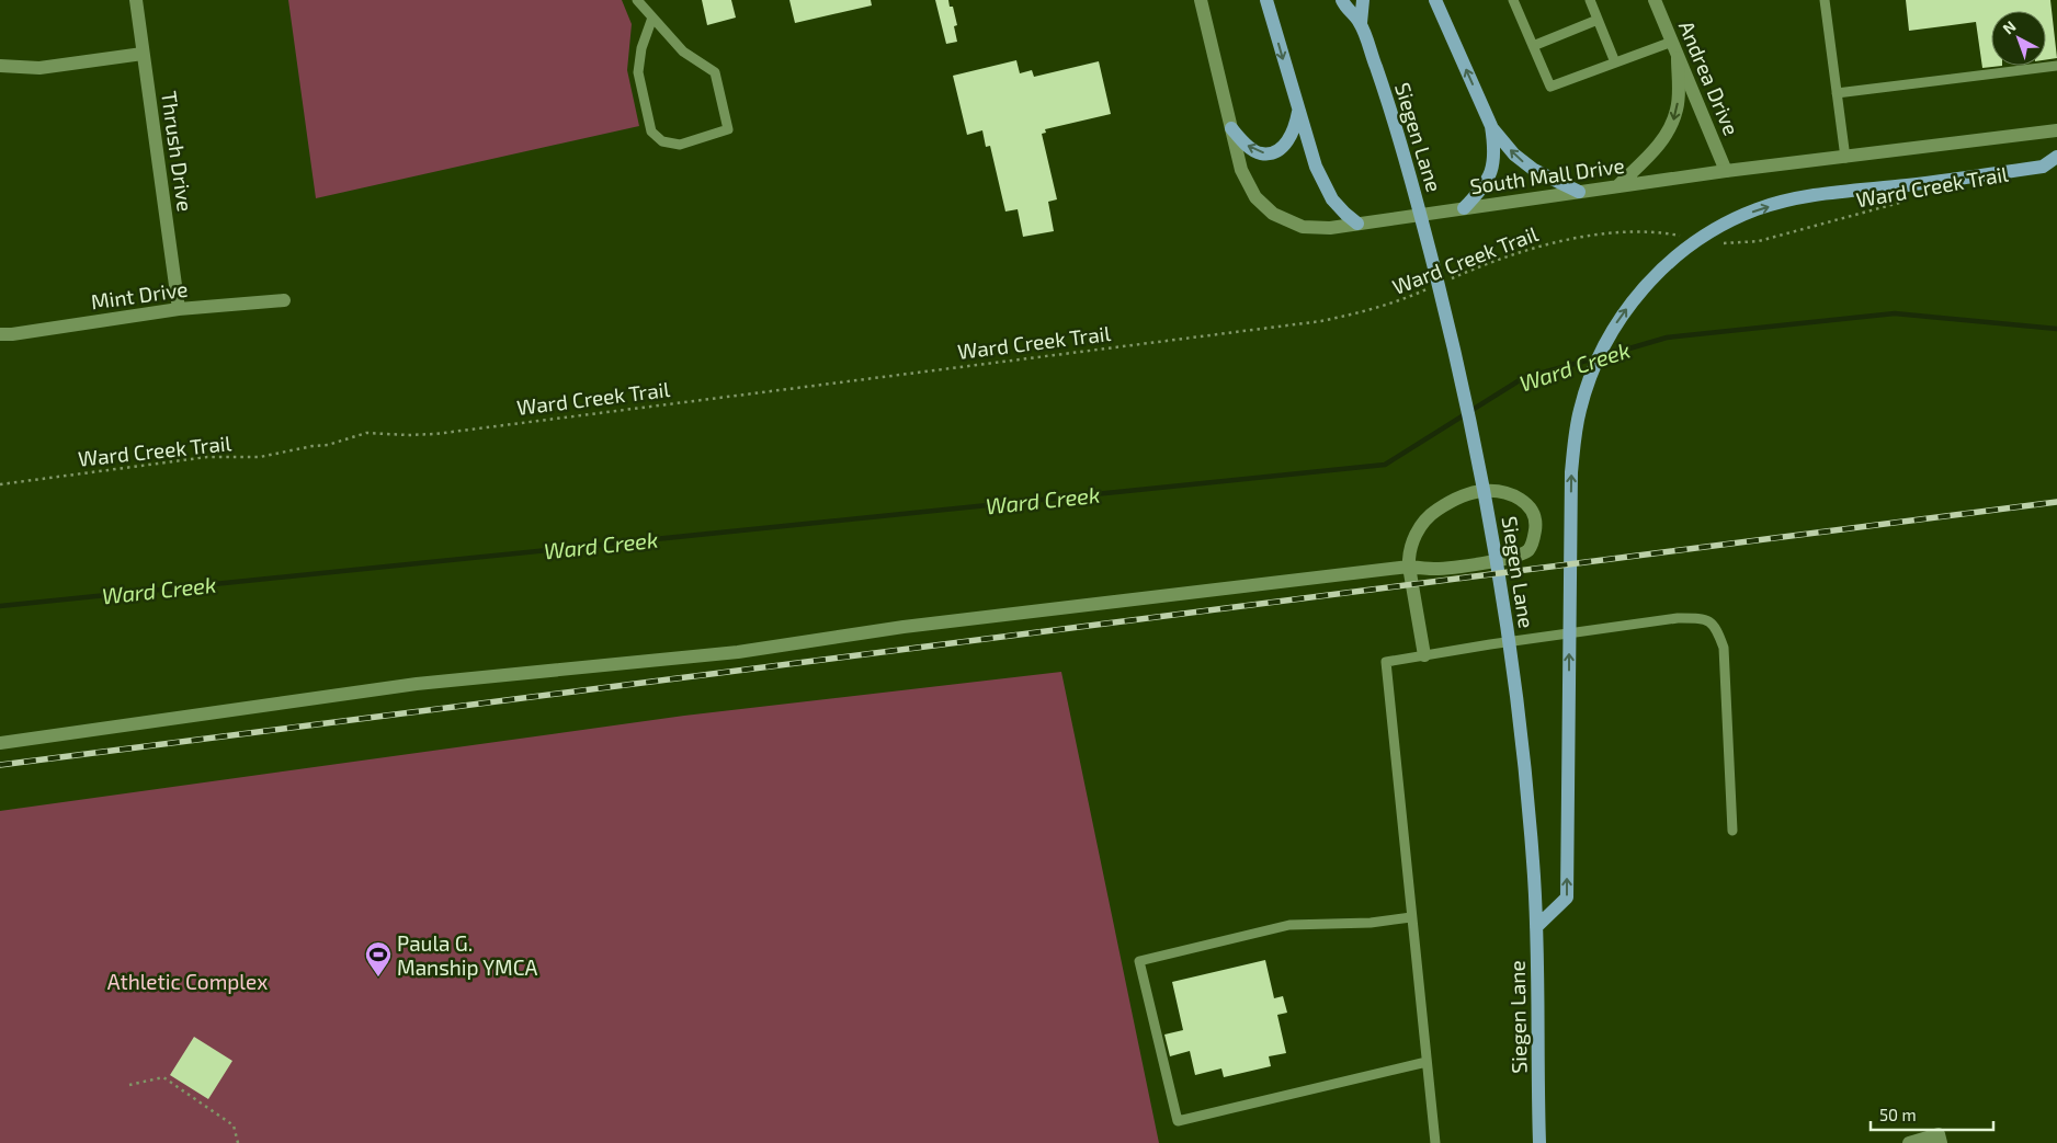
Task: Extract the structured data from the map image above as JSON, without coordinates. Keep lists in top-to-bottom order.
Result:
{
  "streets": {
    "main road": ["Siegen Lane"],
    "street": [
      "Andrea Drive",
      "Thrush Drive",
      "South Mall Drive",
      "Mint Drive"
    ],
    "path": ["Ward Creek Trail"]
  },
  "crossings": [
    ["Andrea Drive", "South Mall Drive"],
    ["Thrush Drive", "Mint Drive"]
  ],
  "water": ["Ward Creek"],
  "parks": ["Athletic Complex"],
  "places": {
    "sports": ["Paula G. Manship YMCA"]
  },
  "scale_bar": "50 m",
  "north": "top left"
}
